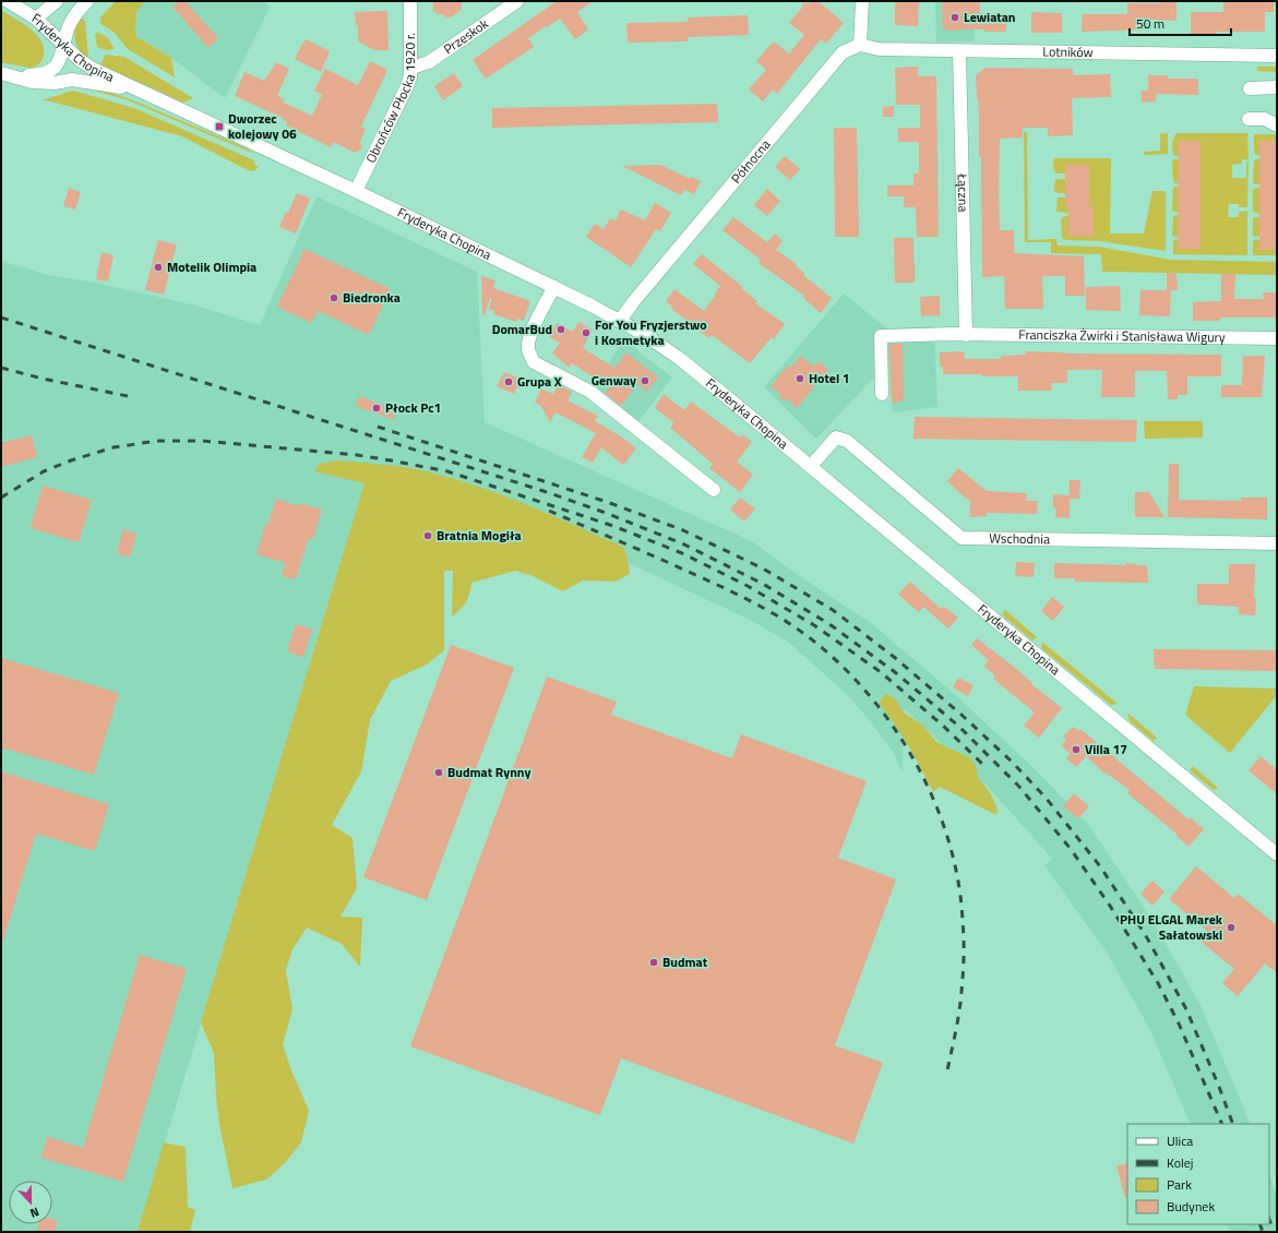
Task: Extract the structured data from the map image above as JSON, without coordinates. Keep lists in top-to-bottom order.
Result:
{
  "streets": {
    "street": [
      "Przeskok",
      "Fryderyka Chopina",
      "Lotników",
      "Obrońców Płocka 1920 r.",
      "Północna",
      "Łączna",
      "Franciszka Żwirki i Stanisława Wigury",
      "Wschodnia"
    ]
  },
  "crossings": [
    ["Przeskok", "Obrońców Płocka 1920 r."],
    ["Fryderyka Chopina", "Obrońców Płocka 1920 r."],
    ["Fryderyka Chopina", "Północna"],
    ["Fryderyka Chopina", "Wschodnia"],
    ["Lotników", "Północna"],
    ["Lotników", "Łączna"],
    ["Łączna", "Franciszka Żwirki i Stanisława Wigury"]
  ],
  "places": {
    "other": [
      "Lewiatan",
      "Motelik Olimpia",
      "Biedronka",
      "DomarBud",
      "For You Fryzjerstwo i Kosmetyka",
      "Hotel 1",
      "Genway",
      "Grupa X",
      "Płock Pc1",
      "Bratnia Mogiła",
      "Villa 17",
      "Budmat Rynny",
      "PHU ELGAL Marek Sałatowski",
      "Budmat"
    ],
    "transit": ["Dworzec kolejowy 06"]
  },
  "legend": [
    "Ulica",
    "Kolej",
    "Park",
    "Budynek"
  ],
  "scale_bar": "50 m",
  "north": "bottom"
}
